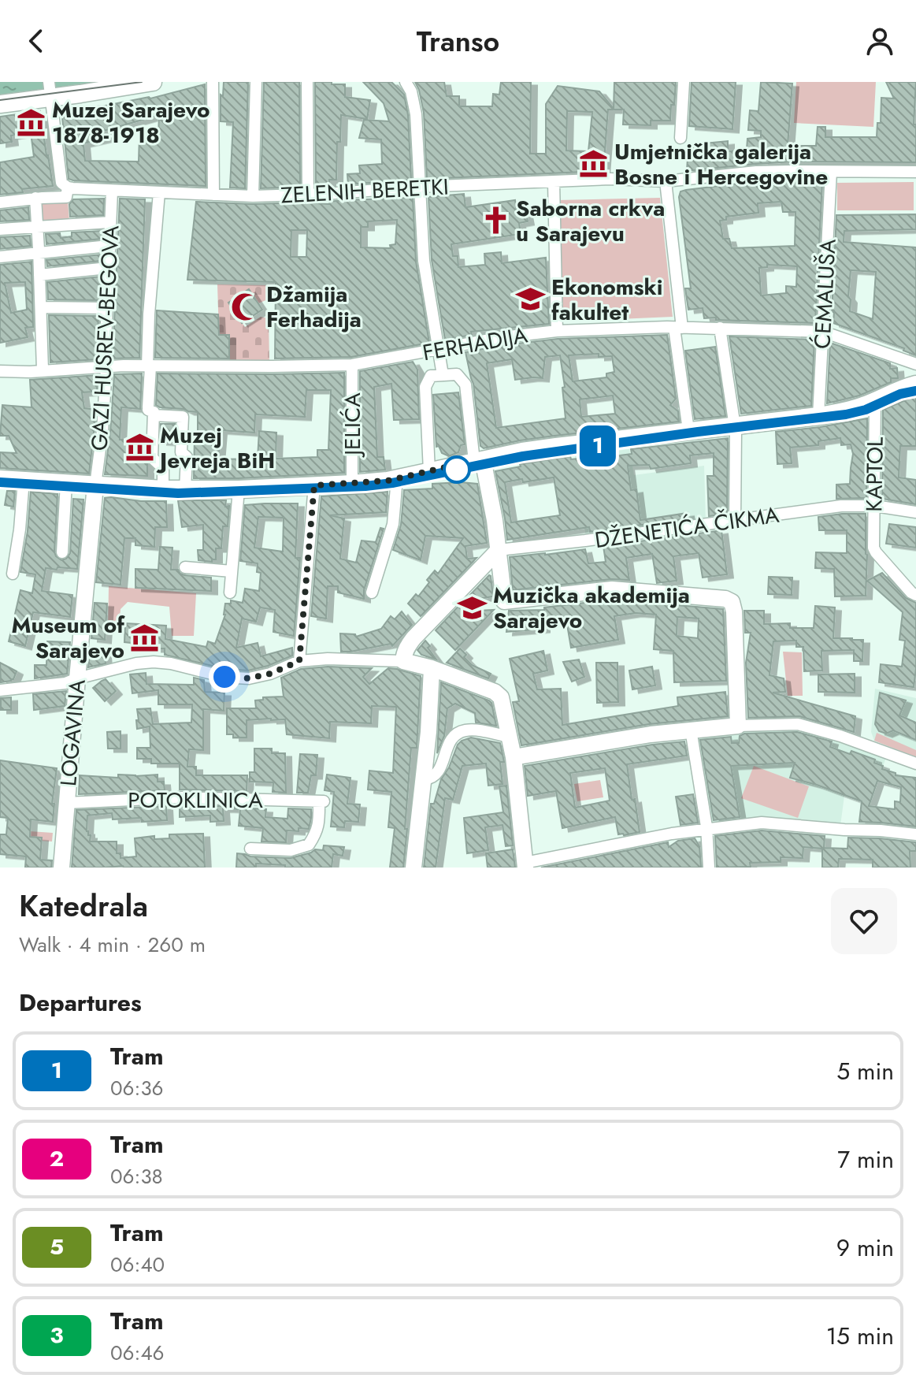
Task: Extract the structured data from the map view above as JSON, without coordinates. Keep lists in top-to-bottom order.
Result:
{
  "streets": {
    "street": [
      "ZELENIH BERETKI",
      "ĆEMALUŠA",
      "GAZI HUSREV-BEGOVA",
      "FERHADIJA",
      "JELIĆA",
      "KAPTOL",
      "DŽENETIĆA ČIKMA",
      "LOGAVINA",
      "POTOKLINICA"
    ]
  },
  "crossings": [
    ["ZELENIH BERETKI", "ĆEMALUŠA"],
    ["ZELENIH BERETKI", "GAZI HUSREV-BEGOVA"],
    ["ĆEMALUŠA", "FERHADIJA"],
    ["GAZI HUSREV-BEGOVA", "FERHADIJA"],
    ["GAZI HUSREV-BEGOVA", "LOGAVINA"],
    ["FERHADIJA", "JELIĆA"],
    ["KAPTOL", "DŽENETIĆA ČIKMA"],
    ["LOGAVINA", "POTOKLINICA"]
  ],
  "places": {
    "museum": [
      "Muzej Sarajevo 1878-1918",
      "Umjetnička galerija Bosne i Hercegovine",
      "Muzej Jevreja BiH",
      "Museum of Sarajevo"
    ],
    "church": ["Saborna crkva u Sarajevu"],
    "school or university": ["Ekonomski fakultet", "Muzička akademija Sarajevo"],
    "mosque": ["Džamija Ferhadija"]
  },
  "lines": ["tram line 1"],
  "page": {
    "header": "Transo",
    "on_map": "1",
    "heading": [
      ["Katedrala", "Walk · 4 min · 260 m"],
      "Departures"
    ],
    "list": [
      {
        "mark": "1",
        "name": "Tram",
        "note": "06:36",
        "value": "5 min"
      },
      {
        "mark": "2",
        "name": "Tram",
        "note": "06:38",
        "value": "7 min"
      },
      {
        "mark": "5",
        "name": "Tram",
        "note": "06:40",
        "value": "9 min"
      },
      {
        "mark": "3",
        "name": "Tram",
        "note": "06:46",
        "value": "15 min"
      }
    ]
  }
}
